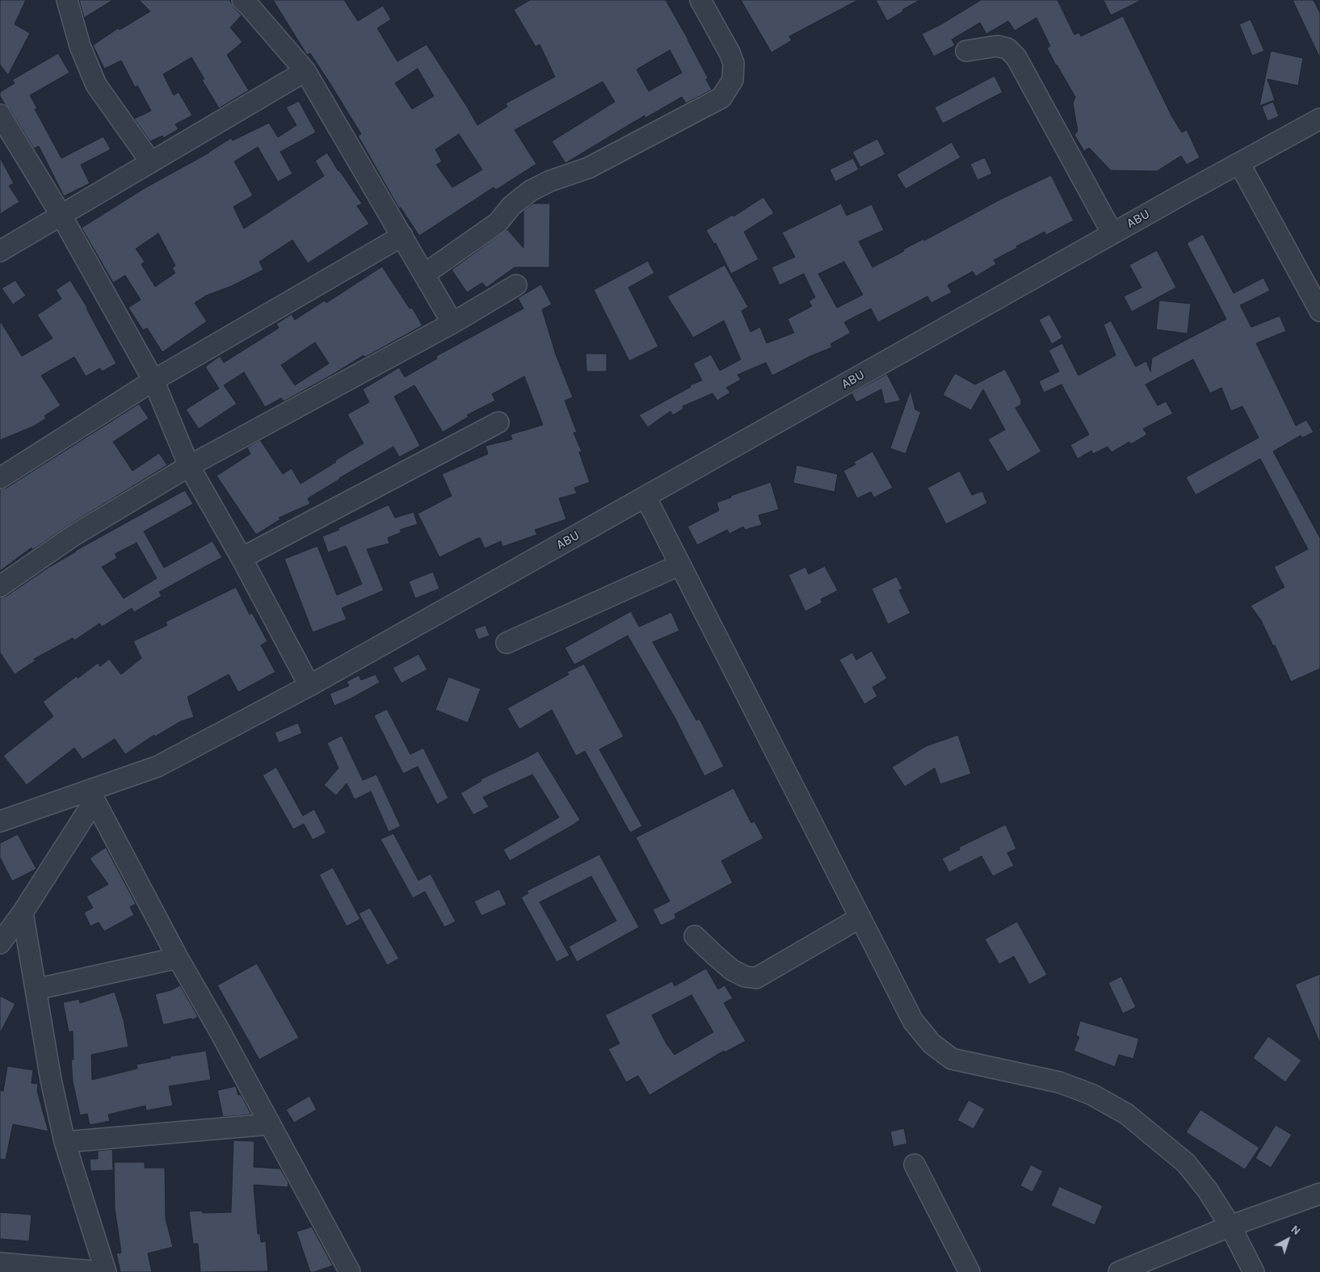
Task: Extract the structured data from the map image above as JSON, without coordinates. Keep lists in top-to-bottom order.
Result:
{
  "streets": {
    "street": ["ABU"]
  },
  "north": "top right"
}
